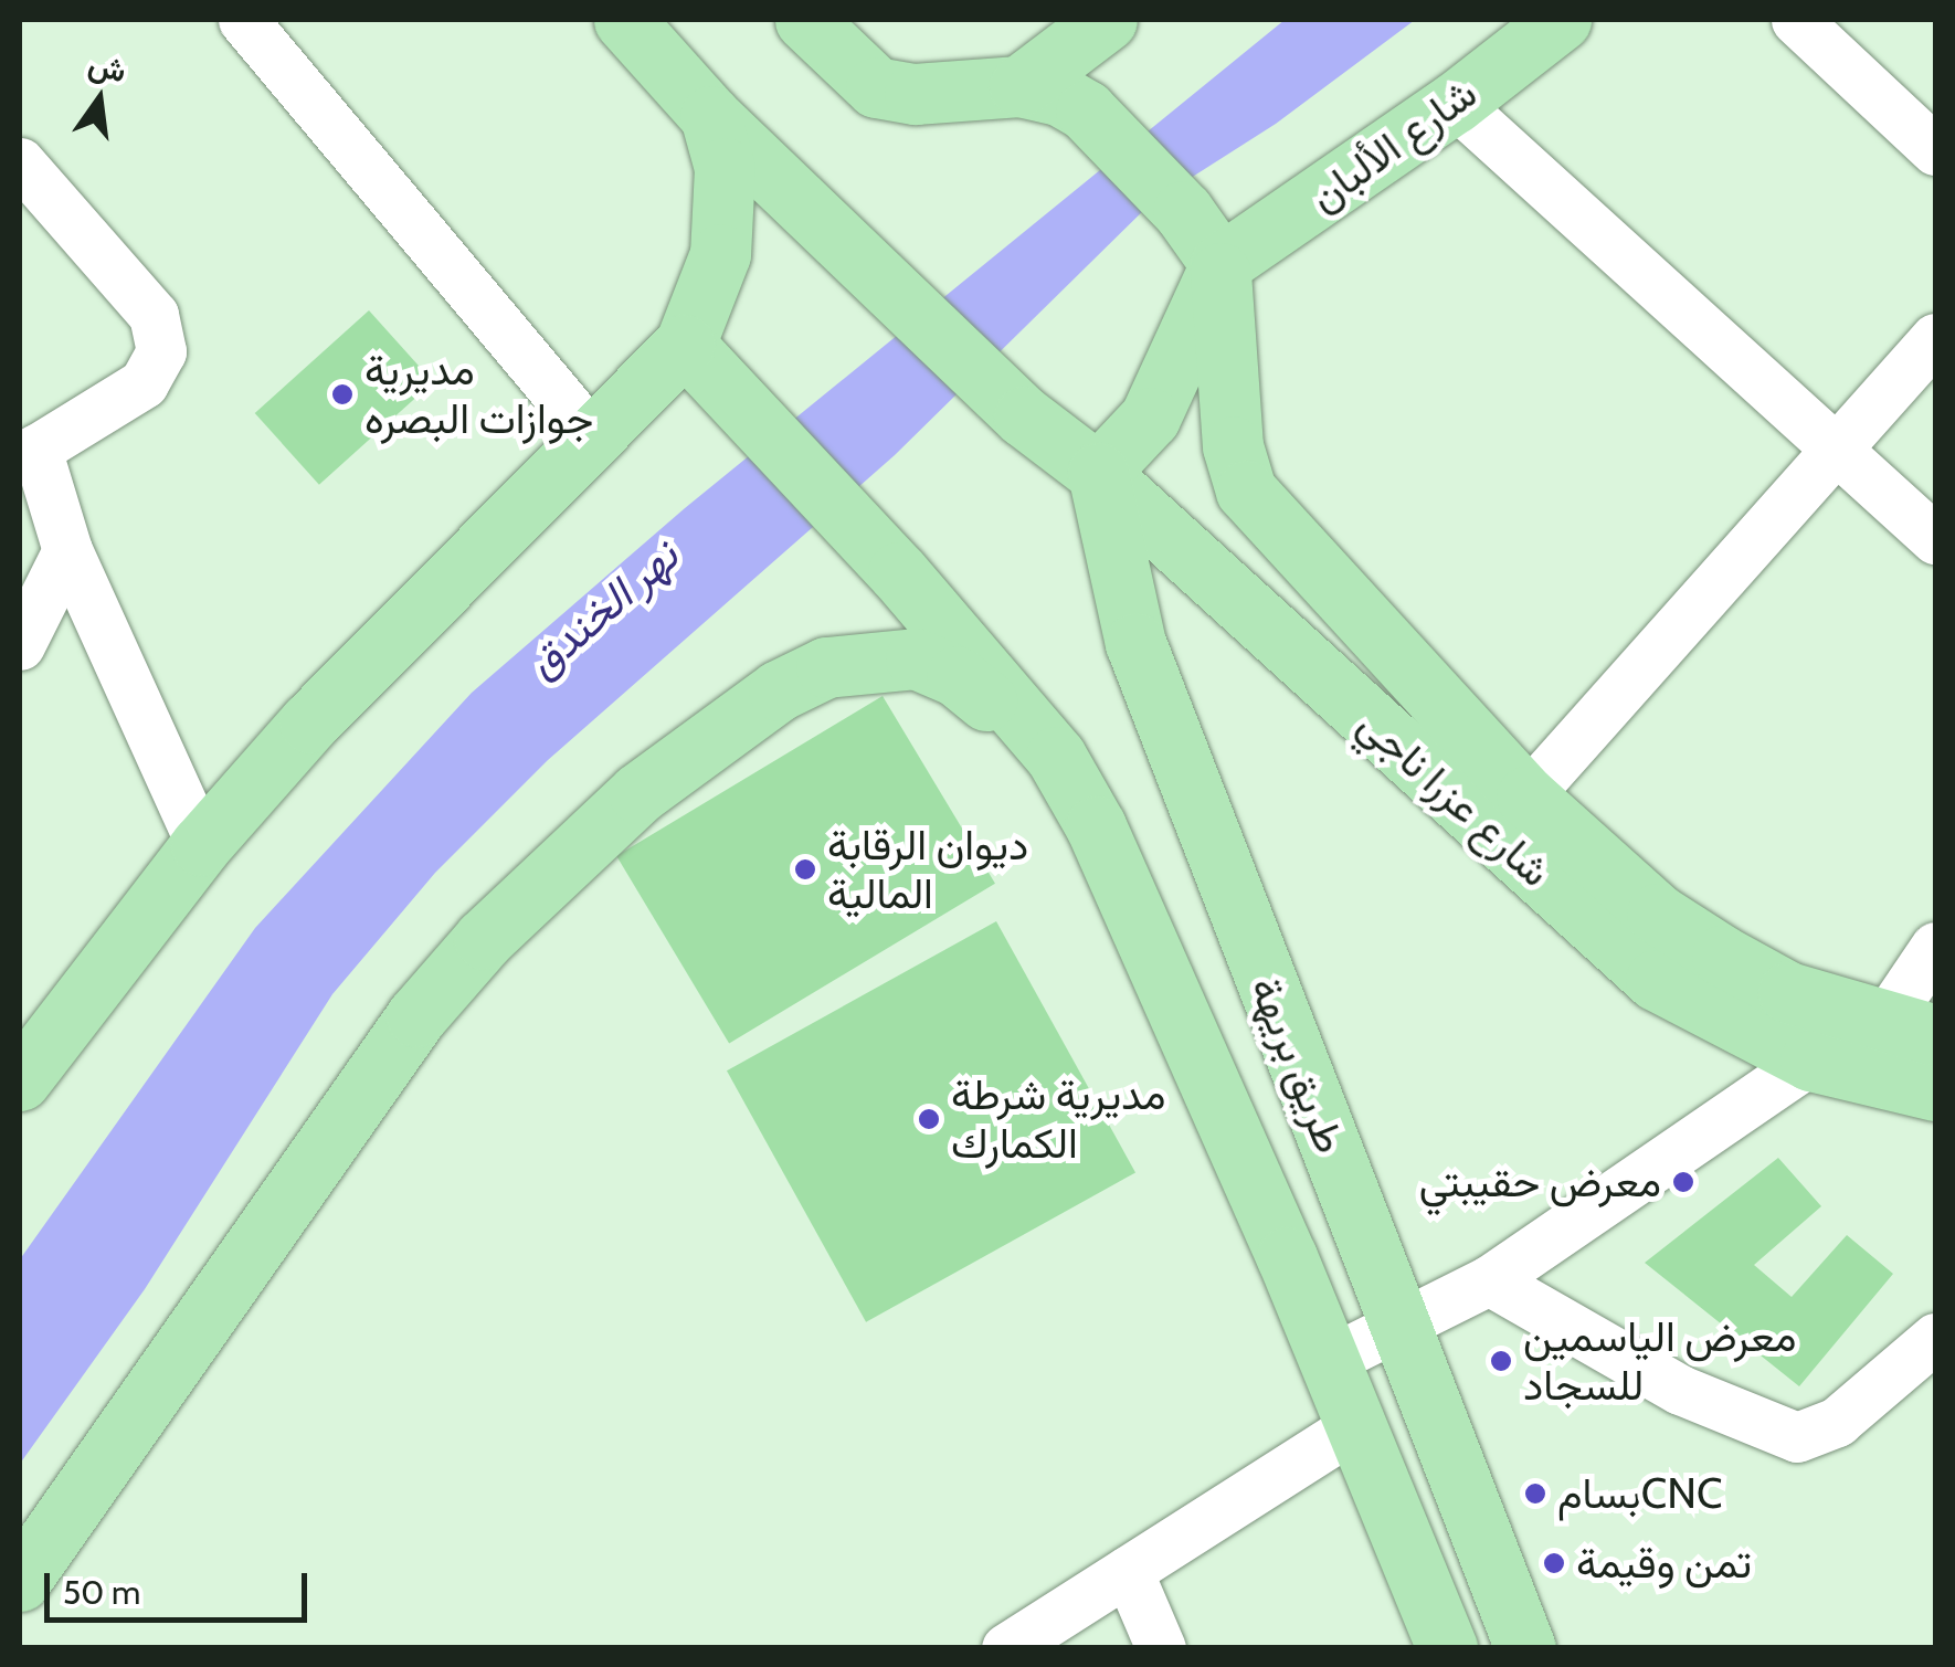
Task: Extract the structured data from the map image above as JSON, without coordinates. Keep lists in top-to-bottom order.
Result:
{
  "streets": {
    "main road": ["شارع الألبان", "شارع عزرا ناجي", "طريق بريهة"]
  },
  "crossings": [
    ["شارع الألبان", "شارع عزرا ناجي"],
    ["شارع عزرا ناجي", "طريق بريهة"]
  ],
  "water": ["نهر الخندق"],
  "places": [
    "مديرية جوازات البصره",
    "ديوان الرقابة المالية",
    "مديرية شرطة الكمارك",
    "معرض حقيبتي",
    "معرض الياسمين للسجاد",
    "بسامCNC",
    "تمن وقيمة"
  ],
  "scale_bar": "50 m",
  "north": "top"
}
